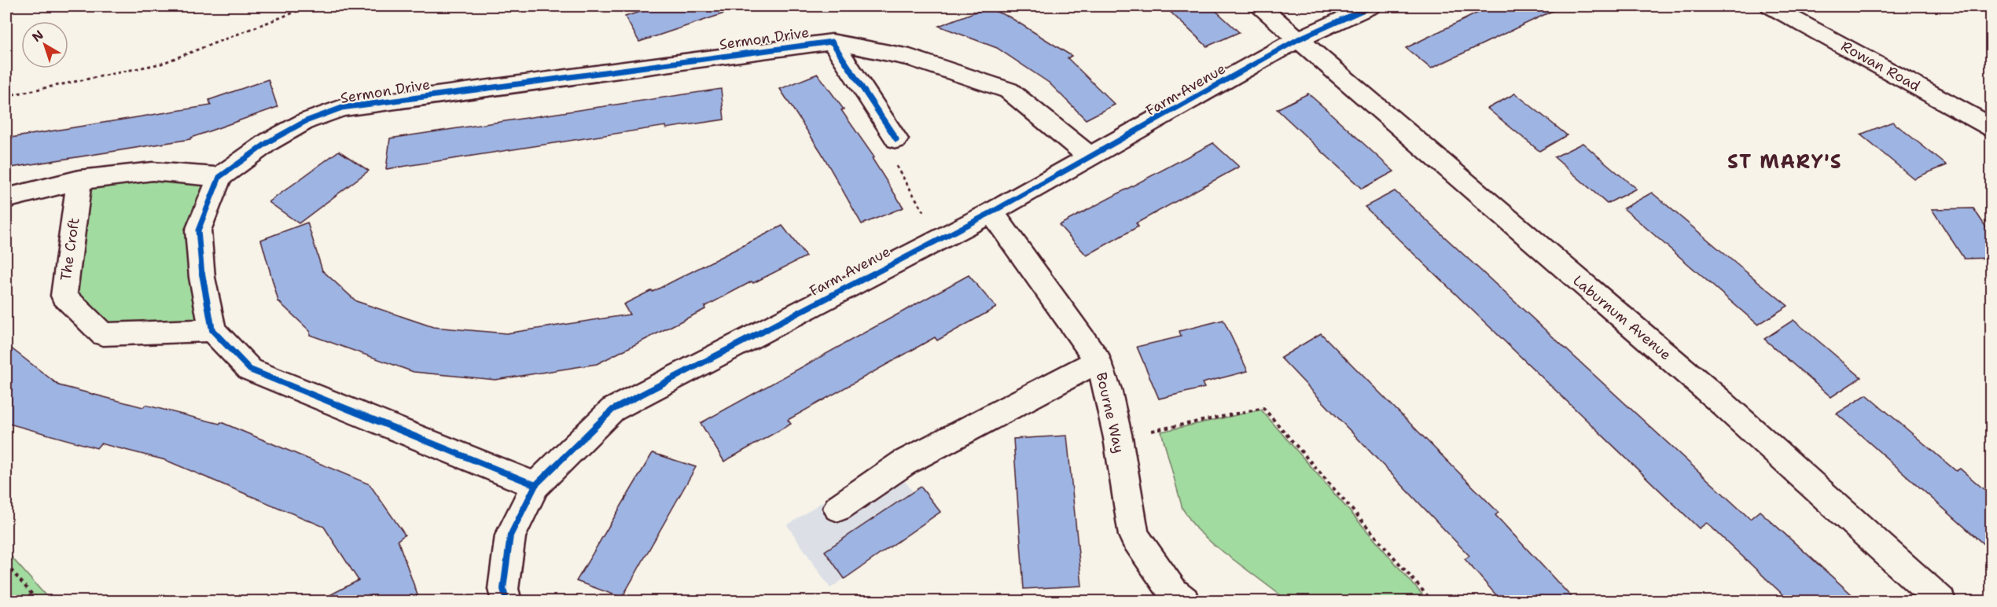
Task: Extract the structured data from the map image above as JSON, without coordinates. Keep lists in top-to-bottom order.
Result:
{
  "streets": {
    "street": [
      "Sermon Drive",
      "Rowan Road",
      "Farm Avenue",
      "The Croft",
      "Laburnum Avenue",
      "Bourne Way"
    ]
  },
  "crossings": [
    ["Sermon Drive", "Farm Avenue"],
    ["Farm Avenue", "Laburnum Avenue"],
    ["Farm Avenue", "Bourne Way"]
  ],
  "districts": ["ST MARY'S"],
  "north": "top left"
}
